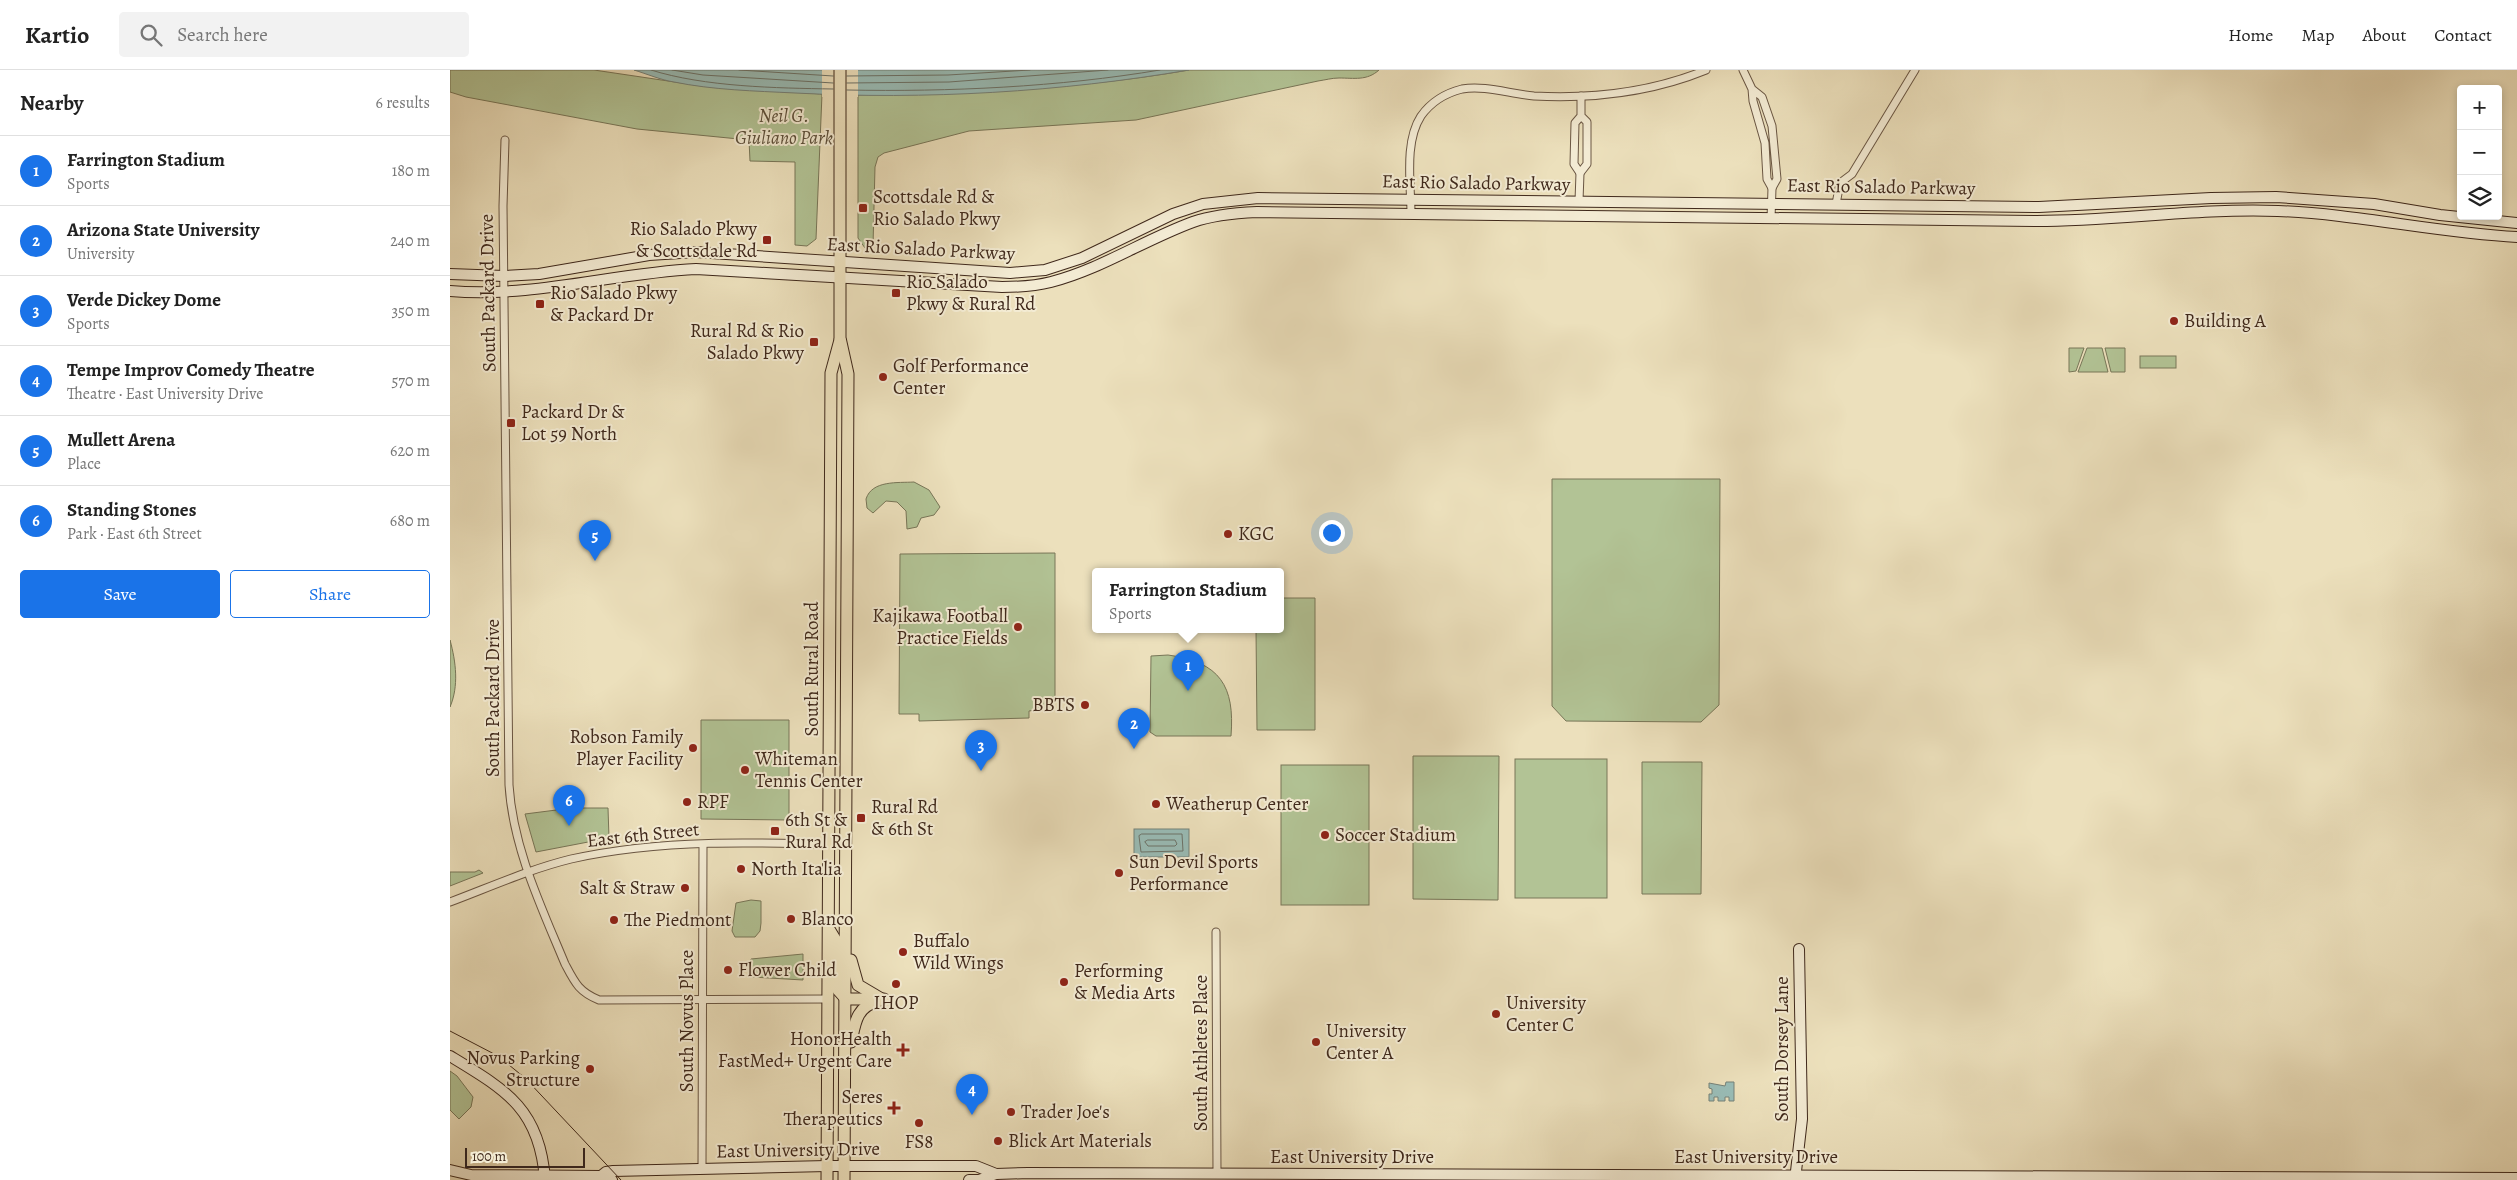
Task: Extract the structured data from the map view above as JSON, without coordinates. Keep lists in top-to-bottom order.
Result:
{
  "streets": {
    "main road": [
      "East Rio Salado Parkway",
      "South Rural Road",
      "South Dorsey Lane",
      "East University Drive"
    ],
    "street": [
      "South Packard Drive",
      "East 6th Street",
      "South Novus Place",
      "South Athletes Place"
    ]
  },
  "crossings": [
    ["East Rio Salado Parkway", "South Packard Drive"],
    ["East Rio Salado Parkway", "South Rural Road"],
    ["South Packard Drive", "South Rural Road"],
    ["South Packard Drive", "East 6th Street"],
    ["South Packard Drive", "South Novus Place"],
    ["South Rural Road", "East 6th Street"],
    ["South Rural Road", "East University Drive"],
    ["East 6th Street", "South Novus Place"],
    ["South Novus Place", "East University Drive"],
    ["South Dorsey Lane", "East University Drive"],
    ["South Athletes Place", "East University Drive"]
  ],
  "parks": ["Neil G. Giuliano Park"],
  "places": {
    "transit": [
      "Scottsdale Rd & Rio Salado Pkwy",
      "Rio Salado Pkwy & Scottsdale Rd",
      "Rio Salado Pkwy & Rural Rd",
      "Rio Salado Pkwy & Packard Dr",
      "Rural Rd & Rio Salado Pkwy",
      "Packard Dr & Lot 59 North",
      "Rural Rd & 6th St",
      "6th St & Rural Rd"
    ],
    "other": [
      "Building A",
      "Golf Performance Center",
      "KGC",
      "Kajikawa Football Practice Fields",
      "BBTS",
      "Robson Family Player Facility",
      "Whiteman Tennis Center",
      "RPF",
      "Weatherup Center",
      "Soccer Stadium",
      "North Italia",
      "Sun Devil Sports Performance",
      "Salt & Straw",
      "Blanco",
      "The Piedmont",
      "Buffalo Wild Wings",
      "Flower Child",
      "Performing & Media Arts",
      "IHOP",
      "University Center C",
      "University Center A",
      "Novus Parking Structure",
      "Trader Joe's",
      "FS8",
      "Blick Art Materials"
    ],
    "health": ["HonorHealth FastMed+ Urgent Care", "Seres Therapeutics"]
  },
  "scale_bar": "100 m",
  "page": {
    "header": "Kartio",
    "search": "Search here",
    "nav": [
      "Home",
      "Map",
      "About",
      "Contact"
    ],
    "heading": ["Nearby", "6 results"],
    "map_buttons": ["+", "−"],
    "list": [
      {
        "mark": "1",
        "name": "Farrington Stadium",
        "note": "Sports",
        "value": "180 m"
      },
      {
        "mark": "2",
        "name": "Arizona State University",
        "note": "University",
        "value": "240 m"
      },
      {
        "mark": "3",
        "name": "Verde Dickey Dome",
        "note": "Sports",
        "value": "350 m"
      },
      {
        "mark": "4",
        "name": "Tempe Improv Comedy Theatre",
        "note": "Theatre · East University Drive",
        "value": "570 m"
      },
      {
        "mark": "5",
        "name": "Mullett Arena",
        "note": "Place",
        "value": "620 m"
      },
      {
        "mark": "6",
        "name": "Standing Stones",
        "note": "Park · East 6th Street",
        "value": "680 m"
      }
    ],
    "pins": [
      "5",
      "1",
      "2",
      "3",
      "6",
      "4"
    ],
    "buttons": ["Save", "Share"],
    "popup": ["Farrington Stadium", "Sports"],
    "scale": "100 m"
  }
}
